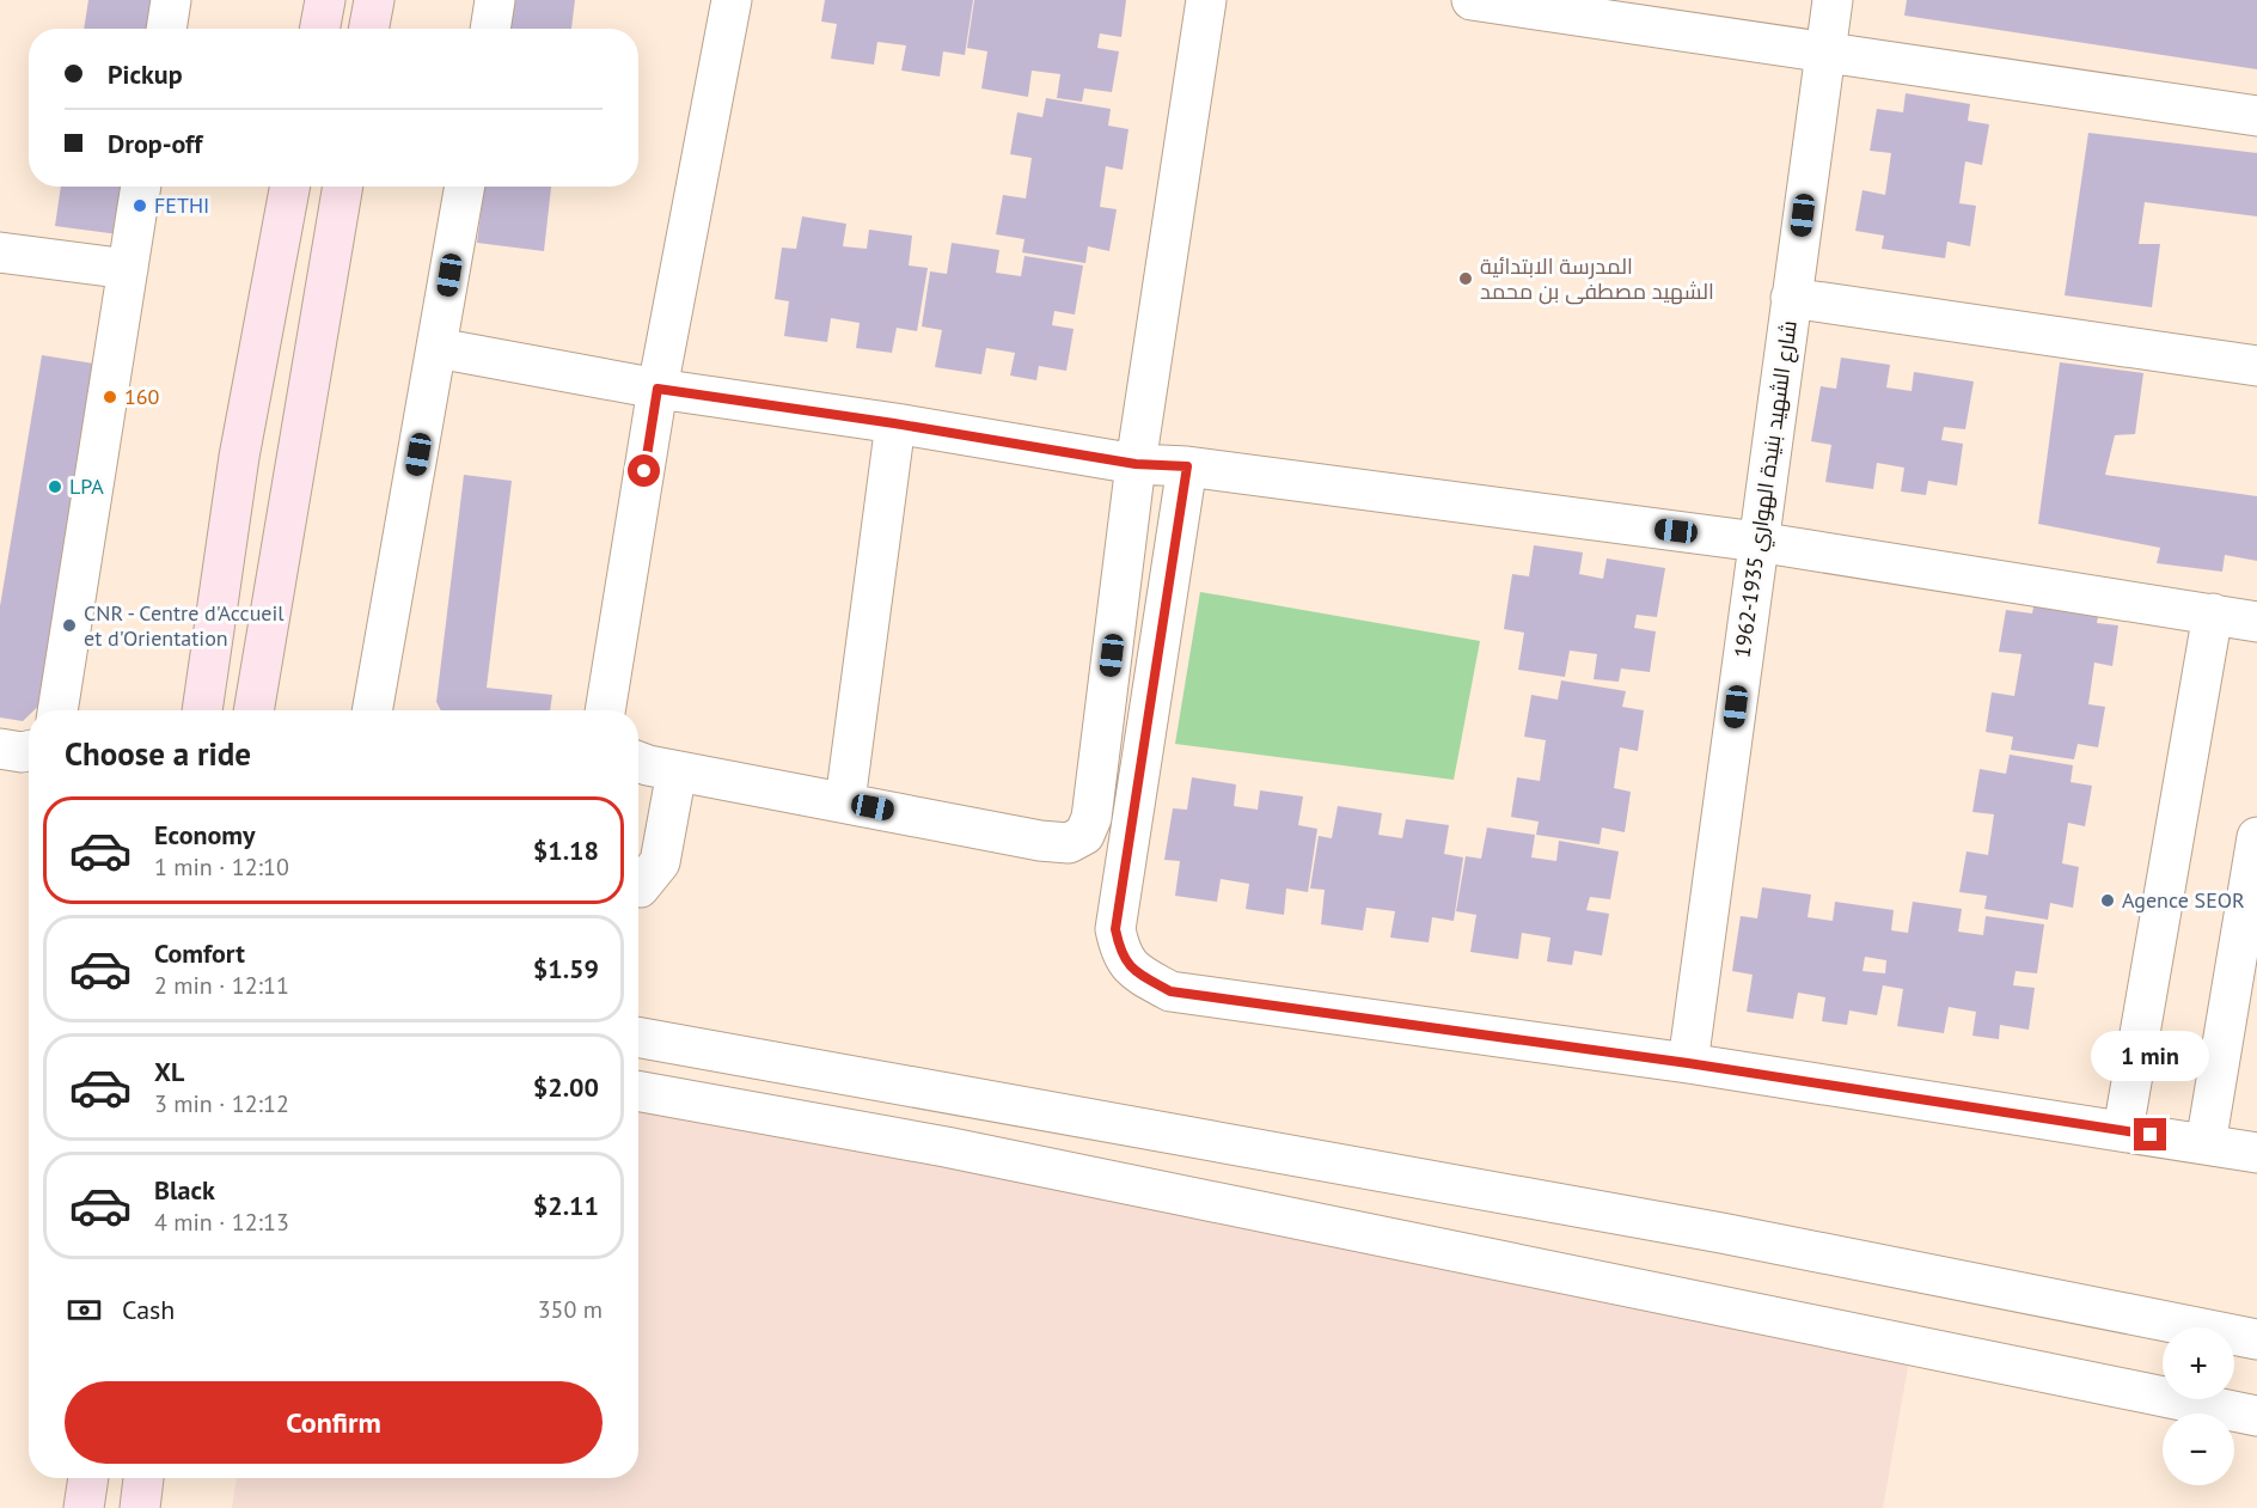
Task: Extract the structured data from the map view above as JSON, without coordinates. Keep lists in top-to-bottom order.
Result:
{
  "streets": {
    "street": ["شارع الشهيد بنيدة الهواري 1935-1962"]
  },
  "places": [
    "FETHI",
    "المدرسة الابتدائية الشهيد مصطفى بن محمد",
    "160",
    "LPA",
    "CNR - Centre d'Accueil et d'Orientation",
    "Agence SEOR"
  ],
  "page": {
    "banner": ["Pickup", "Drop-off"],
    "heading": "Choose a ride",
    "list": [
      {
        "name": "Economy",
        "note": "1 min · 12:10",
        "value": "$1.18"
      },
      {
        "name": "Comfort",
        "note": "2 min · 12:11",
        "value": "$1.59"
      },
      {
        "name": "XL",
        "note": "3 min · 12:12",
        "value": "$2.00"
      },
      {
        "name": "Black",
        "note": "4 min · 12:13",
        "value": "$2.11"
      }
    ],
    "bubble": "1 min",
    "pay": ["Cash", "350 m"],
    "map_buttons": ["+", "−"],
    "buttons": "Confirm"
  }
}
